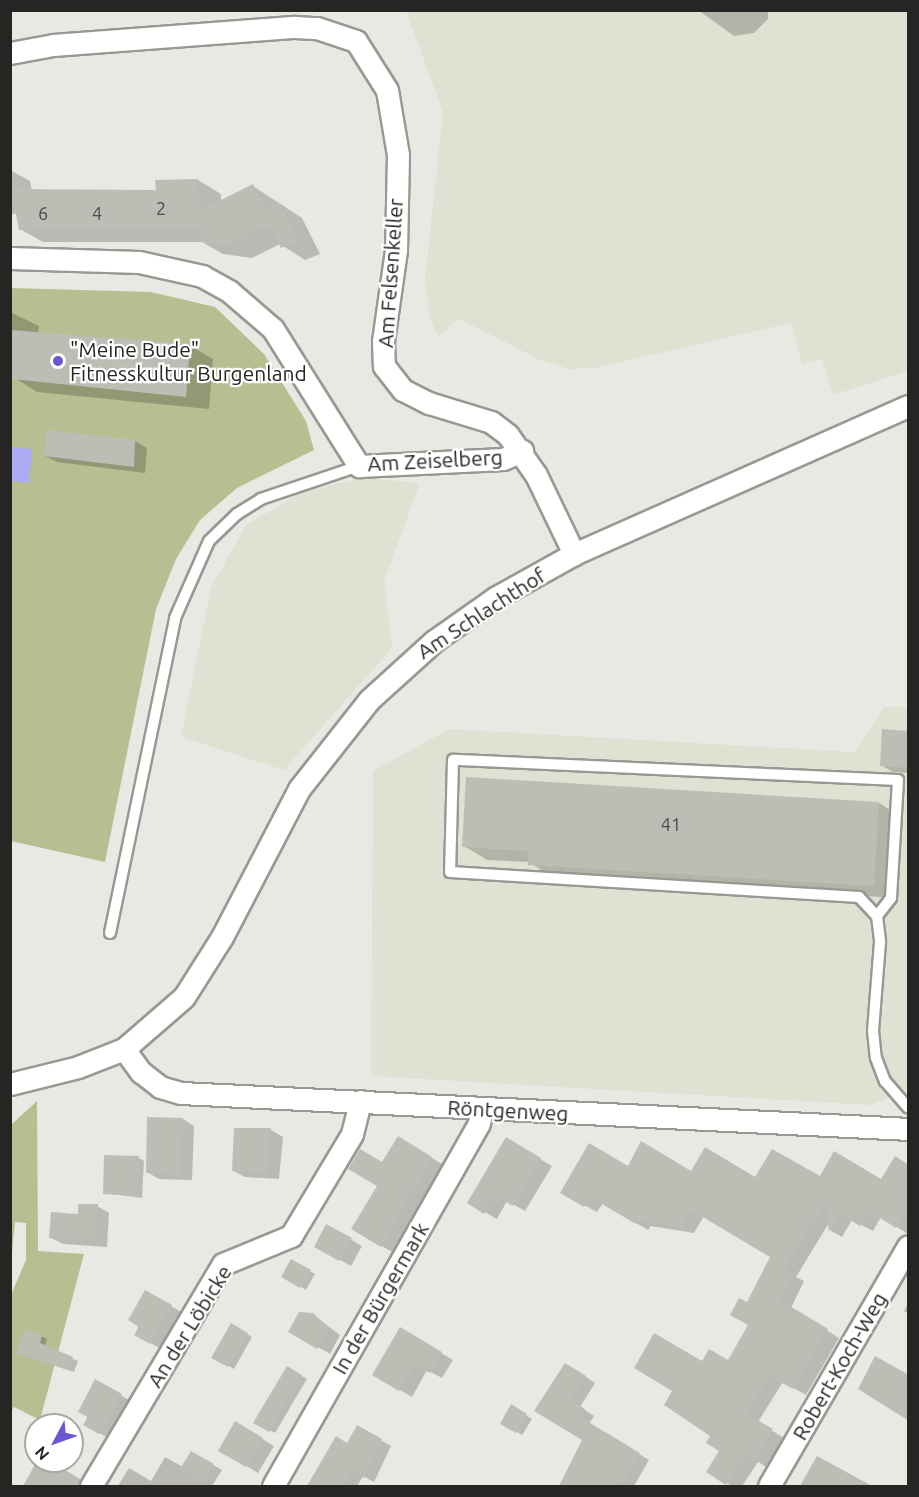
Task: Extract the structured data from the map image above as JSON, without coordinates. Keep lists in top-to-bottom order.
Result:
{
  "streets": {
    "street": [
      "Am Felsenkeller",
      "Am Zeiselberg",
      "Am Schlachthof",
      "Röntgenweg",
      "In der Bürgermark",
      "An der Löbicke",
      "Robert-Koch-Weg"
    ]
  },
  "crossings": [
    ["Am Felsenkeller", "Am Zeiselberg"],
    ["Am Felsenkeller", "Am Schlachthof"],
    ["Am Schlachthof", "Röntgenweg"],
    ["Röntgenweg", "In der Bürgermark"],
    ["Röntgenweg", "An der Löbicke"]
  ],
  "places": ["\"Meine Bude\" Fitnesskultur Burgenland"],
  "house_numbers": [
    "2",
    "6",
    "4",
    "41"
  ],
  "north": "bottom left"
}
